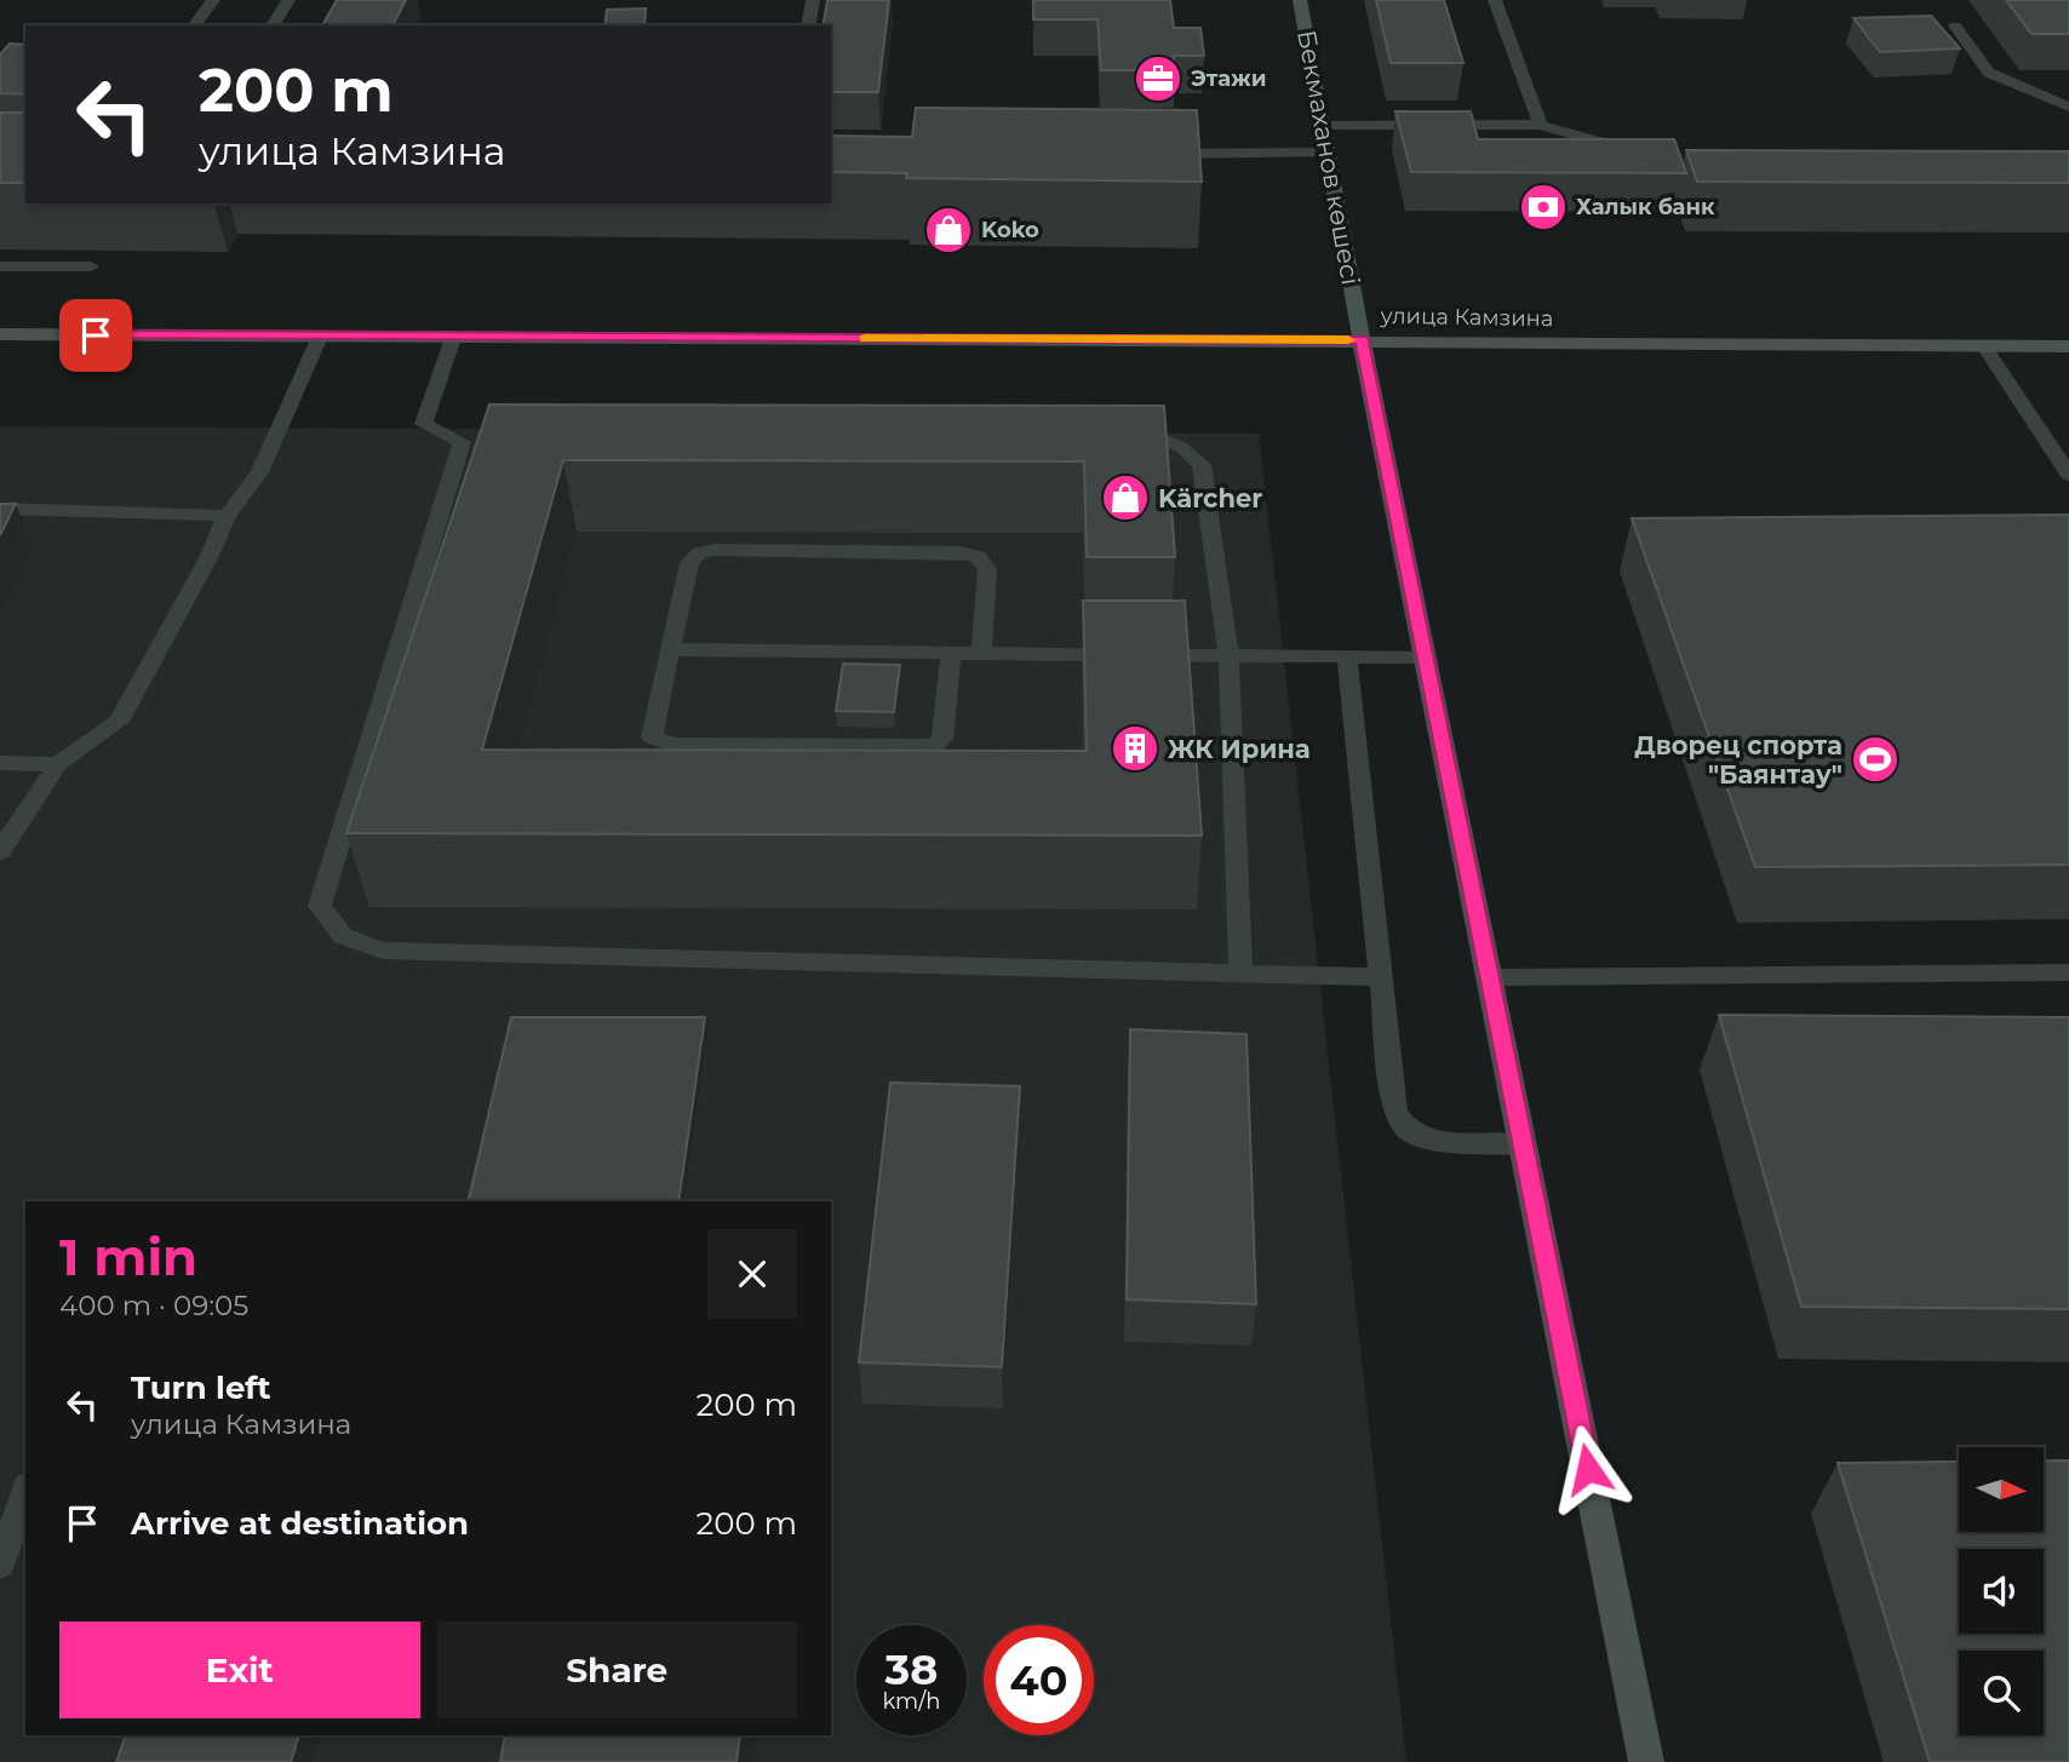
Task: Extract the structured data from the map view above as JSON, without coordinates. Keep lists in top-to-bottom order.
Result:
{
  "streets": {
    "street": ["Бекмаханов көшесі", "улица Камзина"]
  },
  "crossings": [
    ["Бекмаханов көшесі", "улица Камзина"]
  ],
  "places": {
    "office": ["Этажи"],
    "bank": ["Халык банк"],
    "shop": ["Koko", "Kärcher"],
    "building": ["ЖК Ирина"],
    "sports": ["Дворец спорта \"Баянтау\""]
  },
  "north": "right",
  "page": {
    "turn": ["200 m", "улица Камзина"],
    "heading": ["1 min", "400 m · 09:05"],
    "list": [
      {
        "name": "Turn left",
        "note": "улица Камзина",
        "value": "200 m"
      },
      {
        "name": "Arrive at destination",
        "value": "200 m"
      }
    ],
    "buttons": ["Exit", "Share"],
    "speed": "38 km/h",
    "limit": "40"
  }
}
